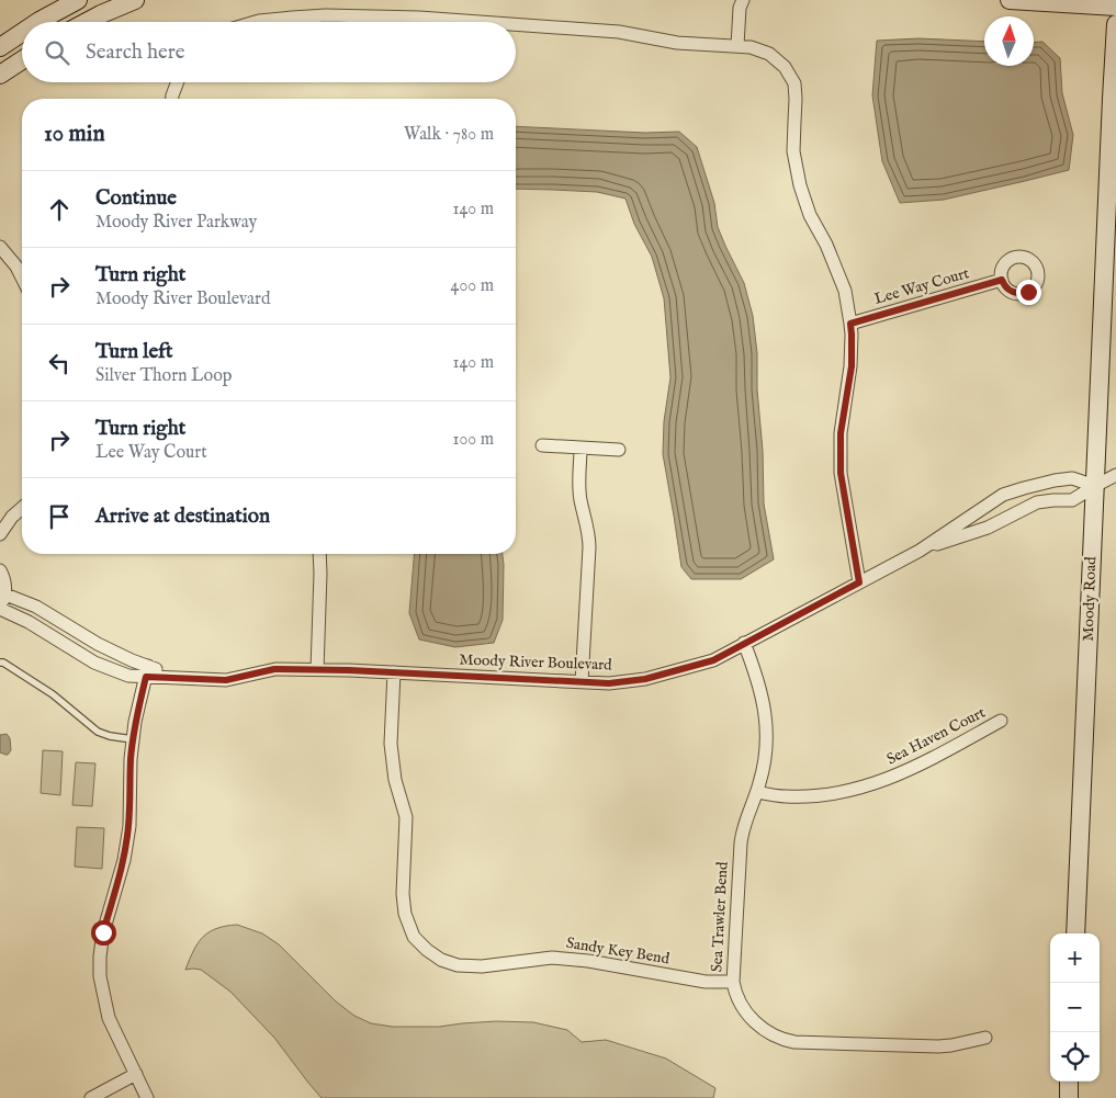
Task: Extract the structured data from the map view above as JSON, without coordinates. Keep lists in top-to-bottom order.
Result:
{
  "streets": {
    "street": [
      "Lee Way Court",
      "Moody Road",
      "Moody River Boulevard",
      "Sea Haven Court",
      "Sea Trawler Bend",
      "Sandy Key Bend"
    ]
  },
  "crossings": [
    ["Moody Road", "Moody River Boulevard"],
    ["Moody River Boulevard", "Sea Trawler Bend"],
    ["Moody River Boulevard", "Sandy Key Bend"],
    ["Sea Haven Court", "Sea Trawler Bend"],
    ["Sea Trawler Bend", "Sandy Key Bend"]
  ],
  "north": "top",
  "page": {
    "search": "Search here",
    "heading": ["10 min", "Walk · 780 m"],
    "list": [
      ["Continue", "Moody River Parkway", "140 m"],
      ["Turn right", "Moody River Boulevard", "400 m"],
      ["Turn left", "Silver Thorn Loop", "140 m"],
      ["Turn right", "Lee Way Court", "100 m"],
      "Arrive at destination"
    ],
    "map_buttons": ["+", "−"]
  }
}
